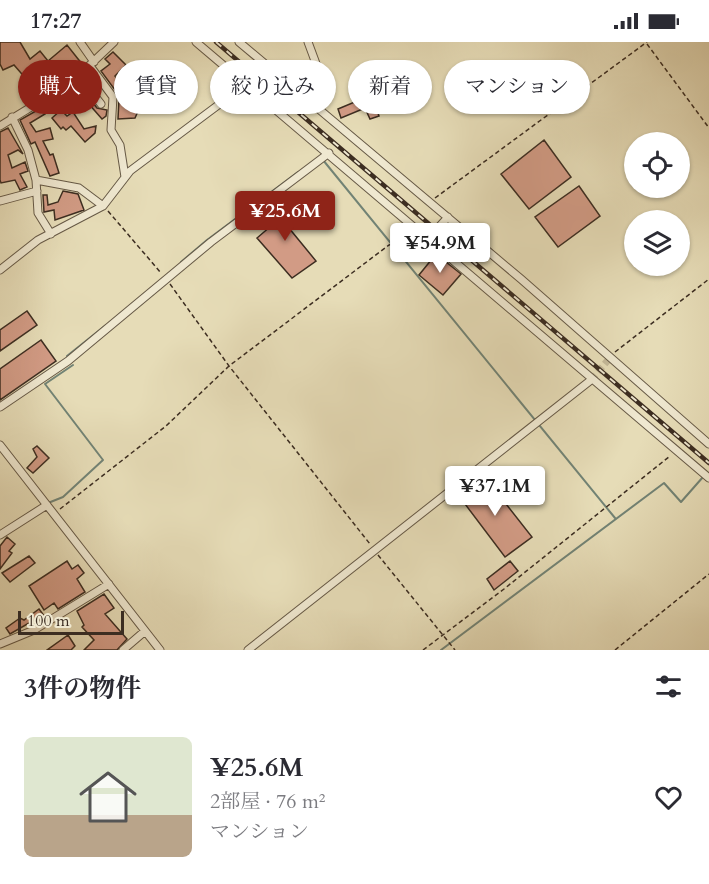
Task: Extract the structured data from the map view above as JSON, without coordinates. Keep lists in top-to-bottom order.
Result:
{
  "scale_bar": "100 m",
  "page": {
    "status": "17:27",
    "chip": [
      "購入",
      "賃貸",
      "絞り込み",
      "新着",
      "マンション"
    ],
    "price": ["¥25.6M", "¥54.9M", "¥37.1M"],
    "scale": "100 m",
    "heading": "3件の物件",
    "list": [
      {
        "name": "¥25.6M",
        "note": "2部屋 · 76 m² · マンション"
      }
    ]
  }
}
